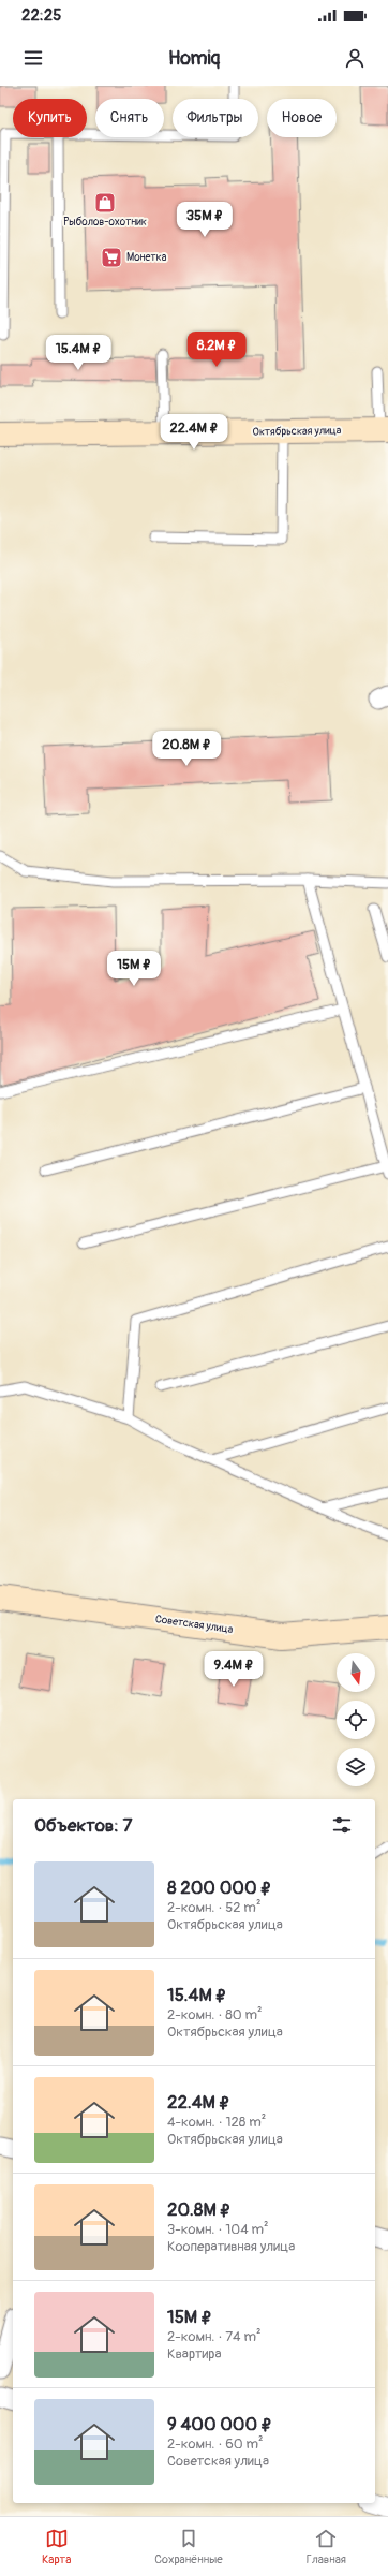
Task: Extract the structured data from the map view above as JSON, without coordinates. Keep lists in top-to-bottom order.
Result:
{
  "streets": {
    "main road": ["Октябрьская улица", "Советская улица"]
  },
  "places": {
    "shop": ["Рыболов-охотник"],
    "supermarket": ["Монетка"]
  },
  "north": "bottom",
  "page": {
    "status": "22:25",
    "header": "Homiq",
    "chip": [
      "Купить",
      "Снять",
      "Фильтры",
      "Новое"
    ],
    "price": [
      "35M ₽",
      "8.2M ₽",
      "15.4M ₽",
      "22.4M ₽",
      "20.8M ₽",
      "15M ₽",
      "9.4M ₽"
    ],
    "heading": "Объектов: 7",
    "list": [
      {
        "name": "8 200 000 ₽",
        "note": "2-комн. · 52 m² · Октябрьская улица"
      },
      {
        "name": "15.4M ₽",
        "note": "2-комн. · 80 m² · Октябрьская улица"
      },
      {
        "name": "22.4M ₽",
        "note": "4-комн. · 128 m² · Октябрьская улица"
      },
      {
        "name": "20.8M ₽",
        "note": "3-комн. · 104 m² · Кооперативная улица"
      },
      {
        "name": "15M ₽",
        "note": "2-комн. · 74 m² · Квартира"
      },
      {
        "name": "9 400 000 ₽",
        "note": "2-комн. · 60 m² · Советская улица"
      }
    ],
    "tabs": ["Карта", "Сохранённые", "Главная"]
  }
}
